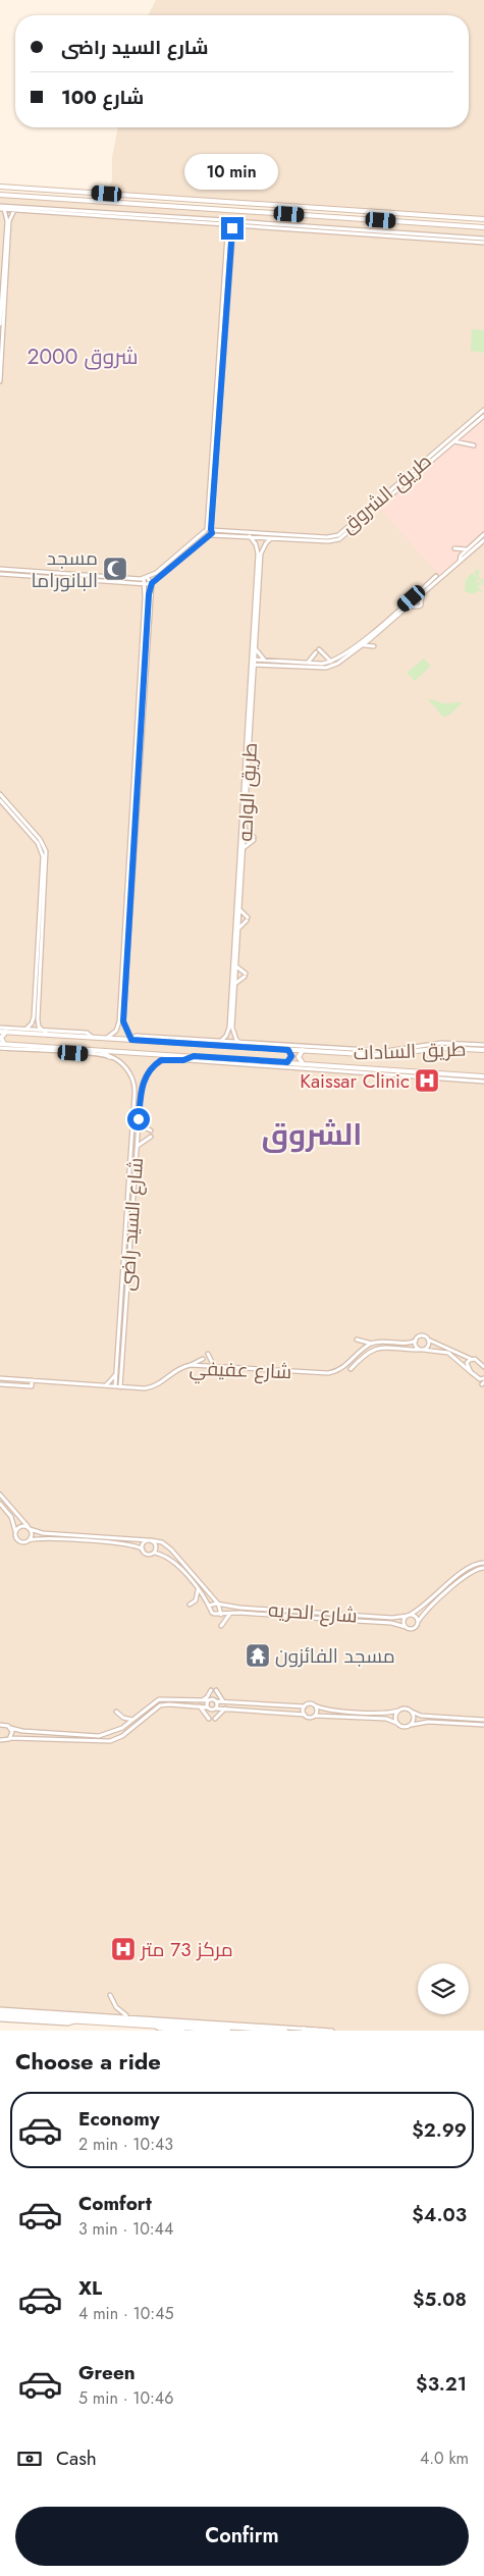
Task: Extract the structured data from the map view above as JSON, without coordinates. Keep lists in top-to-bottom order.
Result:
{
  "streets": {
    "main road": ["طريق السادات"],
    "street": [
      "طريق الشروق",
      "طريق الواحه",
      "شارع السيد راضى",
      "شارع عفيفي",
      "شارع الحريه"
    ]
  },
  "crossings": [
    ["طريق الشروق", "طريق الواحه"],
    ["شارع السيد راضى", "شارع عفيفي"]
  ],
  "districts": ["شروق 2000", "الشروق"],
  "places": {
    "mosque": ["مسجد البانوراما"],
    "hospital": ["Kaissar Clinic", "مركز 73 متر"],
    "temple": ["مسجد الفائزون"]
  },
  "page": {
    "banner": ["شارع السيد راضى", "شارع 100"],
    "bubble": "10 min",
    "heading": "Choose a ride",
    "list": [
      {
        "name": "Economy",
        "note": "2 min · 10:43",
        "value": "$2.99"
      },
      {
        "name": "Comfort",
        "note": "3 min · 10:44",
        "value": "$4.03"
      },
      {
        "name": "XL",
        "note": "4 min · 10:45",
        "value": "$5.08"
      },
      {
        "name": "Green",
        "note": "5 min · 10:46",
        "value": "$3.21"
      }
    ],
    "pay": ["Cash", "4.0 km"],
    "buttons": "Confirm"
  }
}
